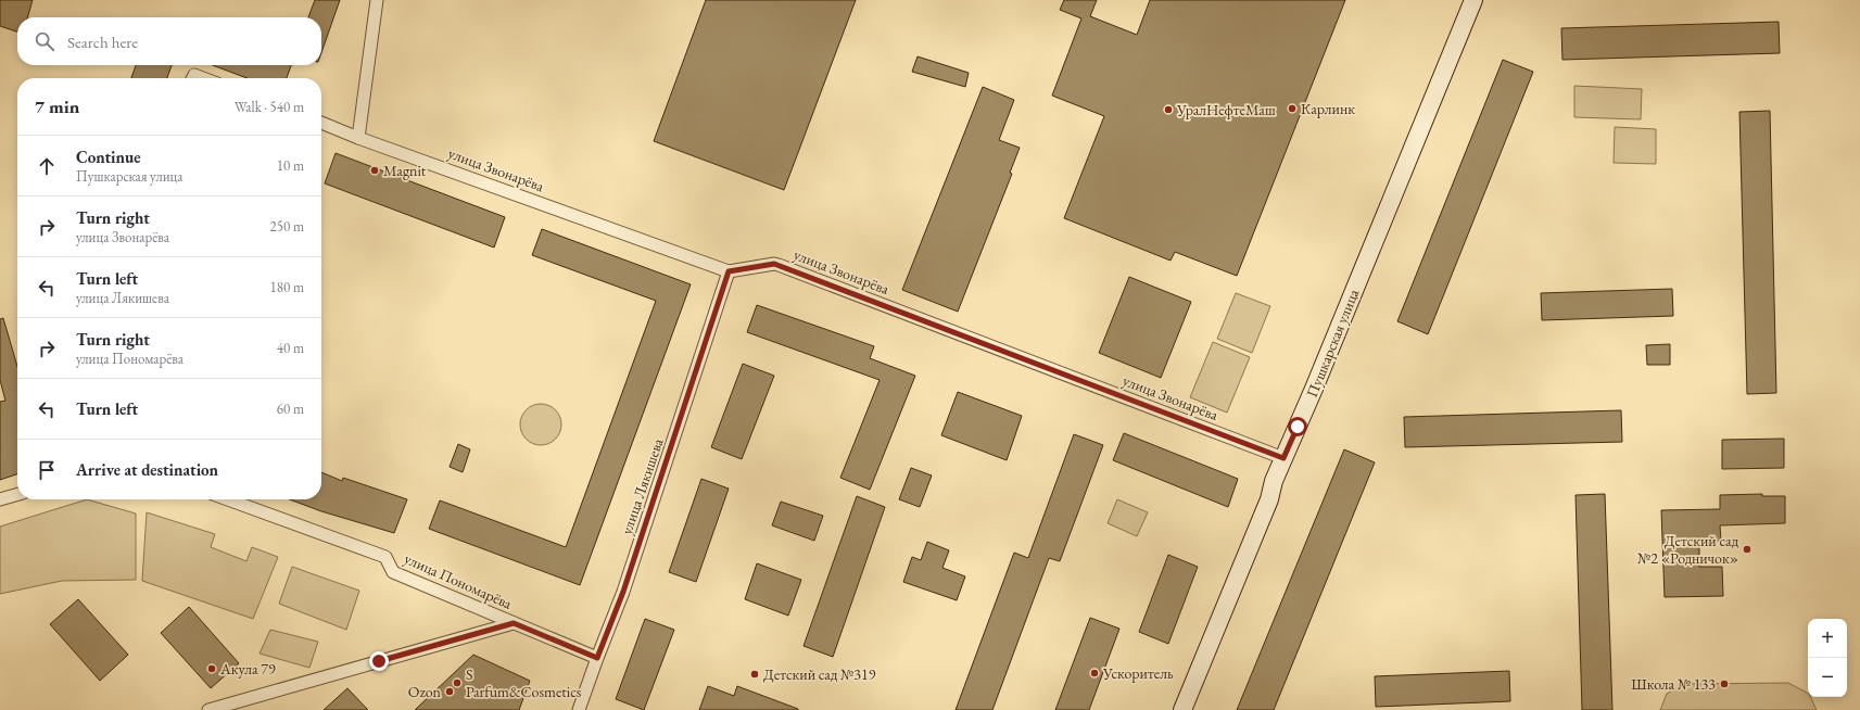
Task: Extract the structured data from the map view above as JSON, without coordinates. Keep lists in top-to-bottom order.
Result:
{
  "streets": {
    "main road": ["Пушкарская улица"],
    "street": ["улица Звонарёва", "улица Лякишева", "улица Пономарёва"]
  },
  "crossings": [
    ["улица Звонарёва", "Пушкарская улица"],
    ["улица Звонарёва", "улица Лякишева"],
    ["улица Лякишева", "улица Пономарёва"]
  ],
  "places": [
    "Карлинк",
    "УралНефтеМаш",
    "Magnit",
    "Детский сад №2 «Родничок»",
    "Акула 79",
    "Ускоритель",
    "Детский сад №319",
    "S Parfum&Cosmetics",
    "Школа № 133",
    "Ozon"
  ],
  "page": {
    "search": "Search here",
    "heading": ["7 min", "Walk · 540 m"],
    "list": [
      ["Continue", "Пушкарская улица", "10 m"],
      ["Turn right", "улица Звонарёва", "250 m"],
      ["Turn left", "улица Лякишева", "180 m"],
      ["Turn right", "улица Пономарёва", "40 m"],
      ["Turn left", "60 m"],
      "Arrive at destination"
    ],
    "map_buttons": ["+", "−"]
  }
}
